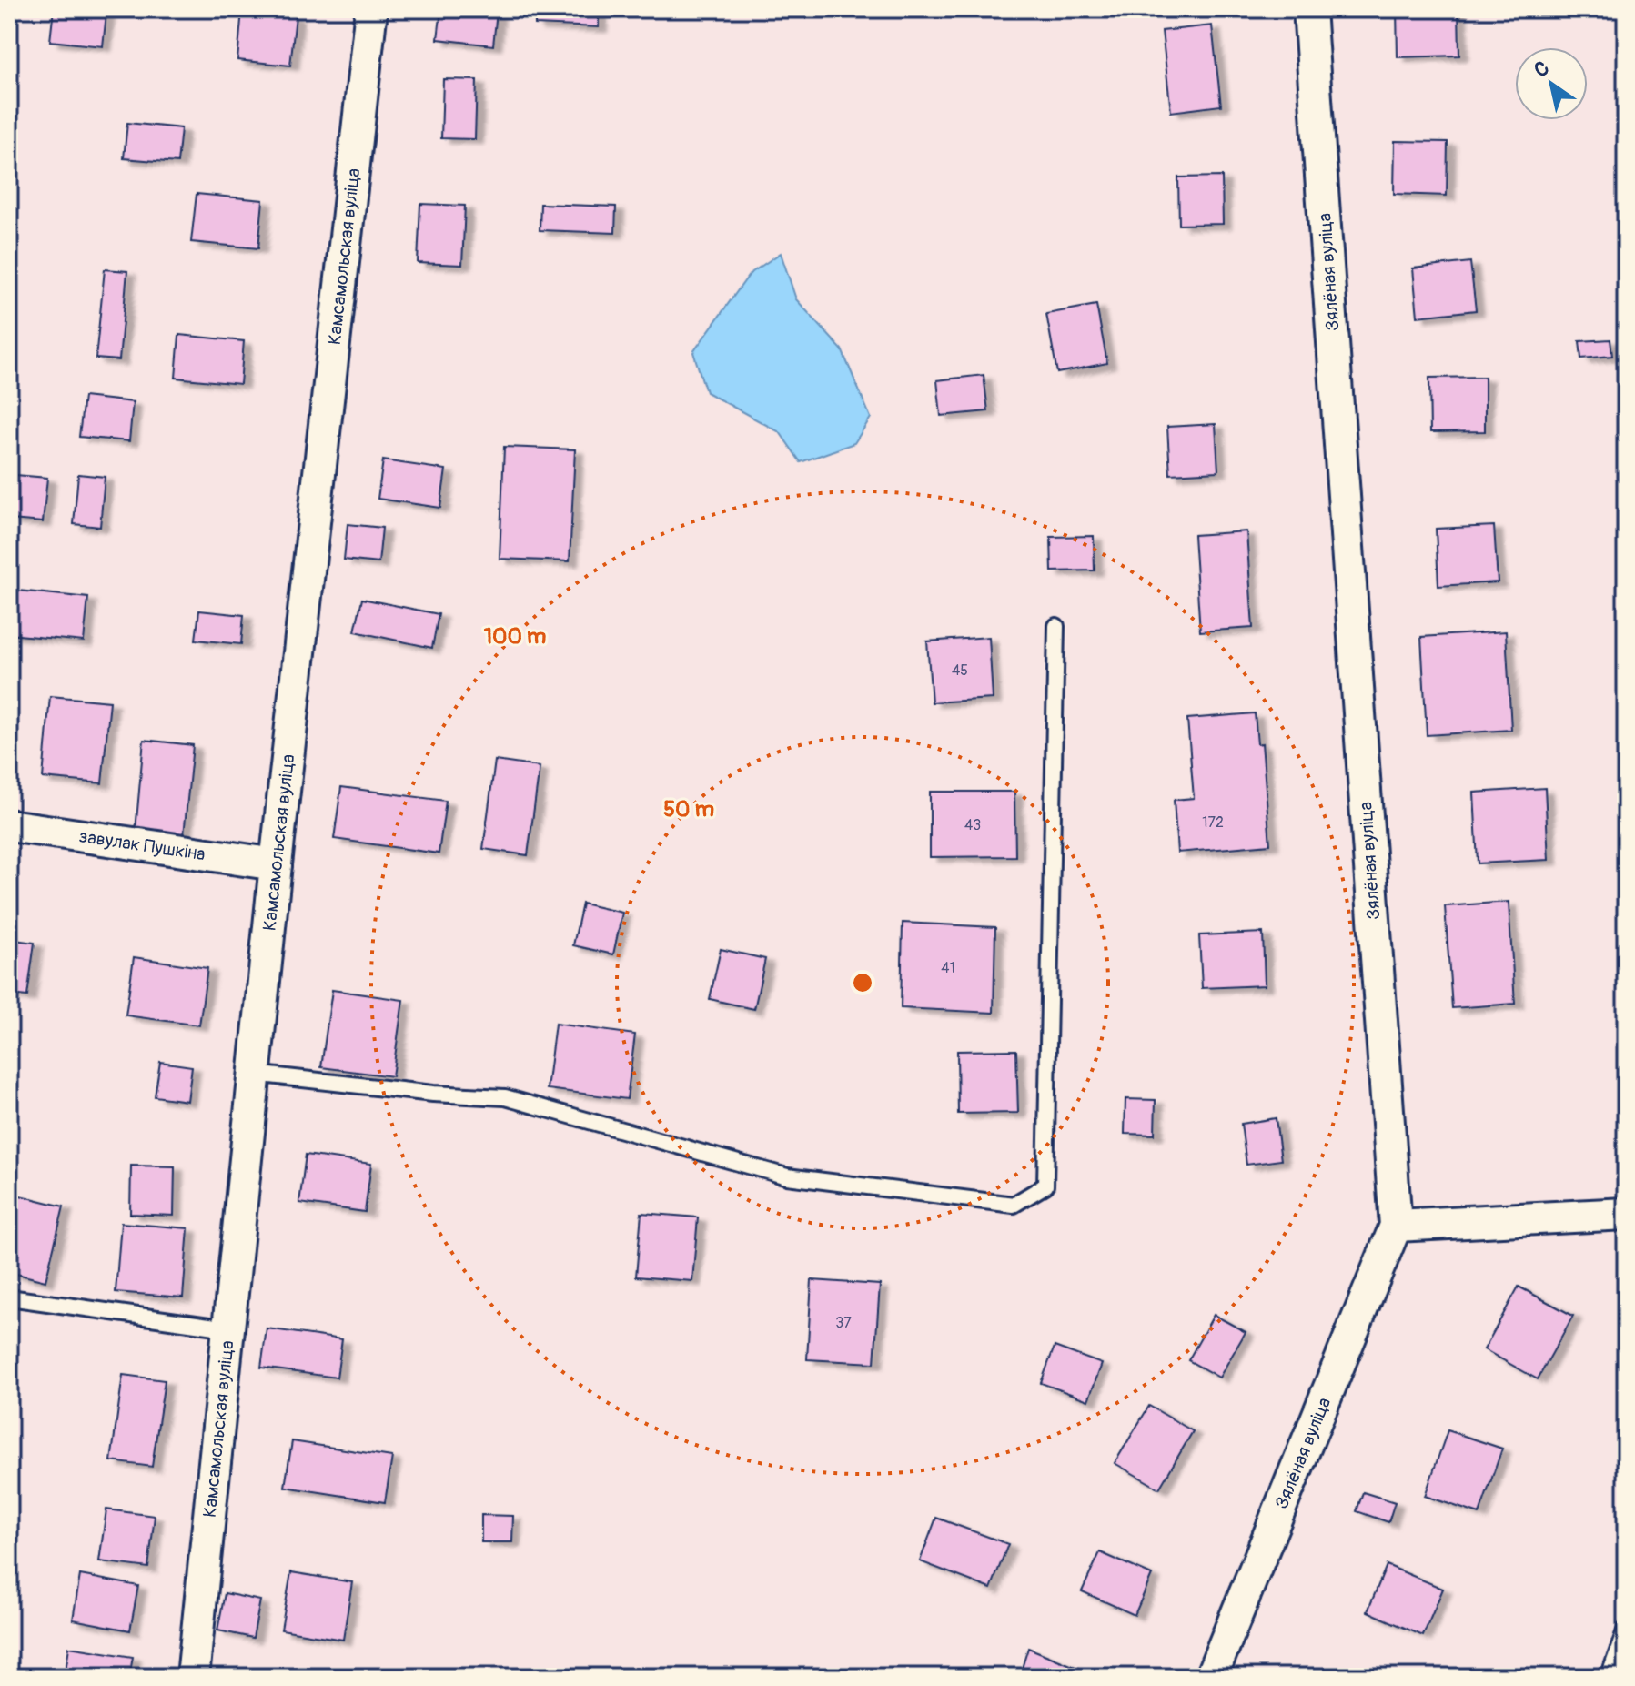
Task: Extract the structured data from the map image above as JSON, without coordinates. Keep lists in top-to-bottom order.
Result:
{
  "streets": {
    "street": ["Камсамольская вуліца", "Зялёная вуліца", "завулак Пушкіна"]
  },
  "crossings": [
    ["Камсамольская вуліца", "завулак Пушкіна"]
  ],
  "house_numbers": [
    "45",
    "172",
    "43",
    "41",
    "37"
  ],
  "north": "top left",
  "rings": ["100 m", "50 m"]
}
